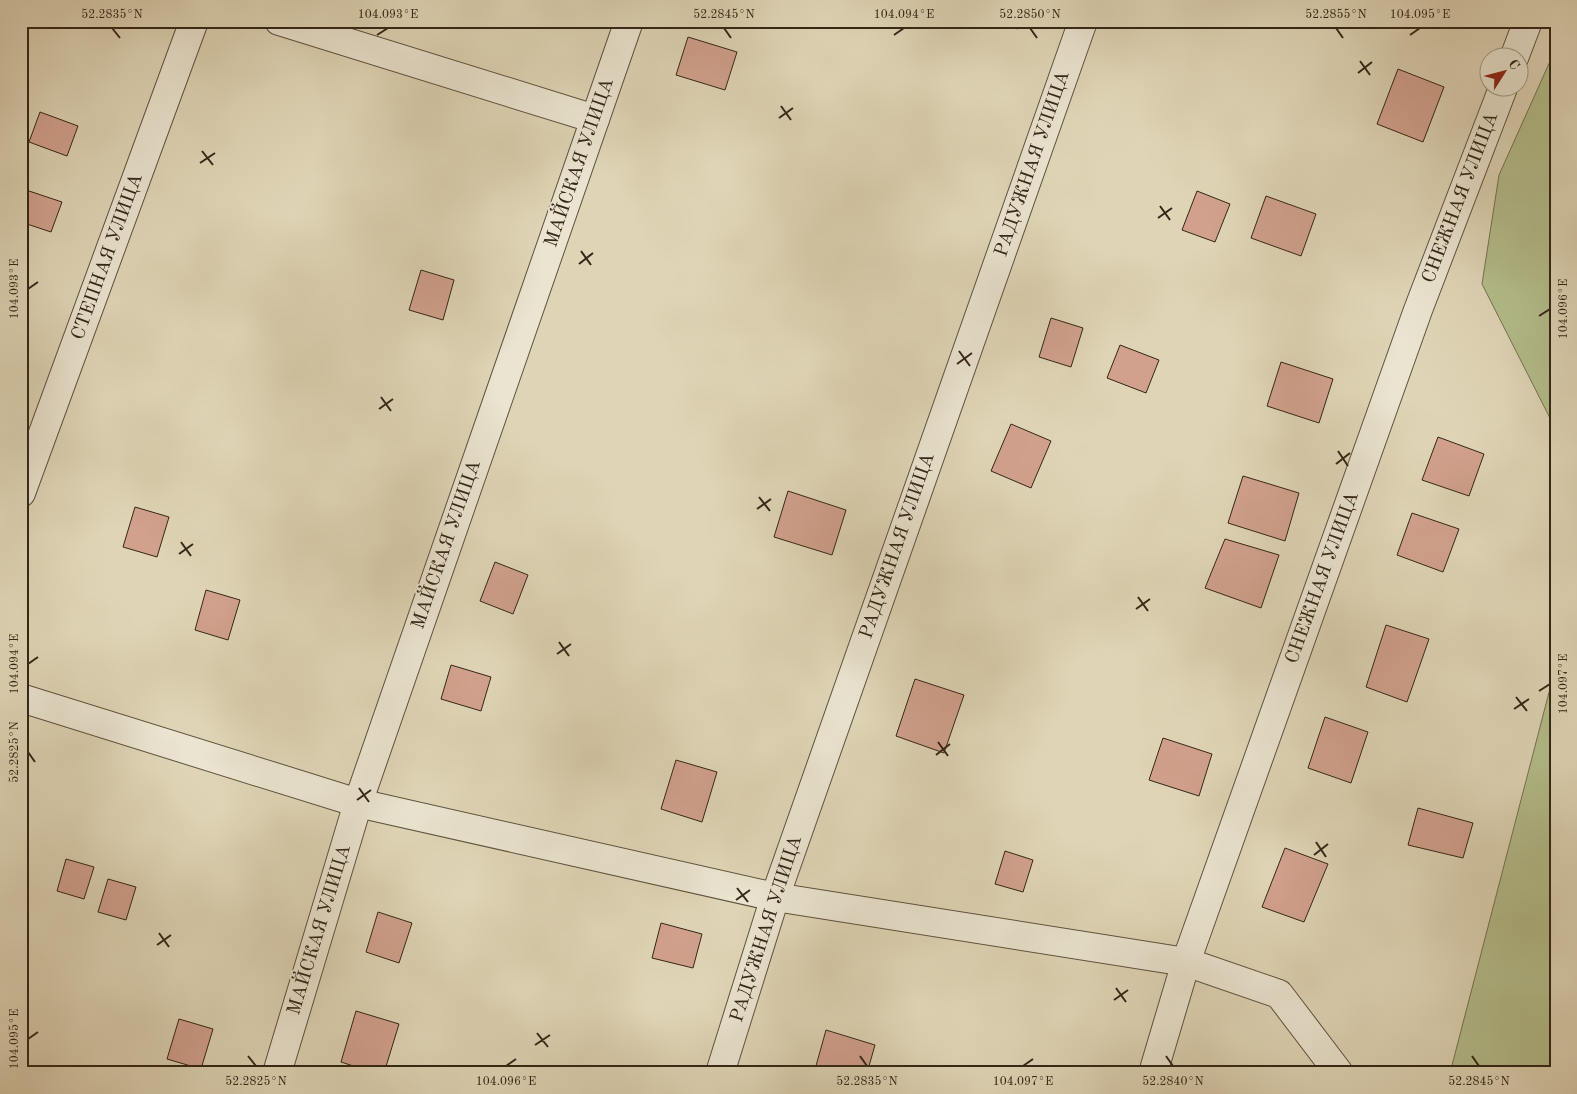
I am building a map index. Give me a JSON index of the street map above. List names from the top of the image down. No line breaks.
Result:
{"streets":{"street":["МАЙСКАЯ УЛИЦА","РАДУЖНАЯ УЛИЦА","СНЕЖНАЯ УЛИЦА","СТЕПНАЯ УЛИЦА"]},"north":"top right","coordinates":["52.2835°N","104.093°E","52.2845°N","104.094°E","52.2850°N","52.2855°N","104.095°E","104.096°E","104.097°E","52.2825°N","52.2840°N"]}
